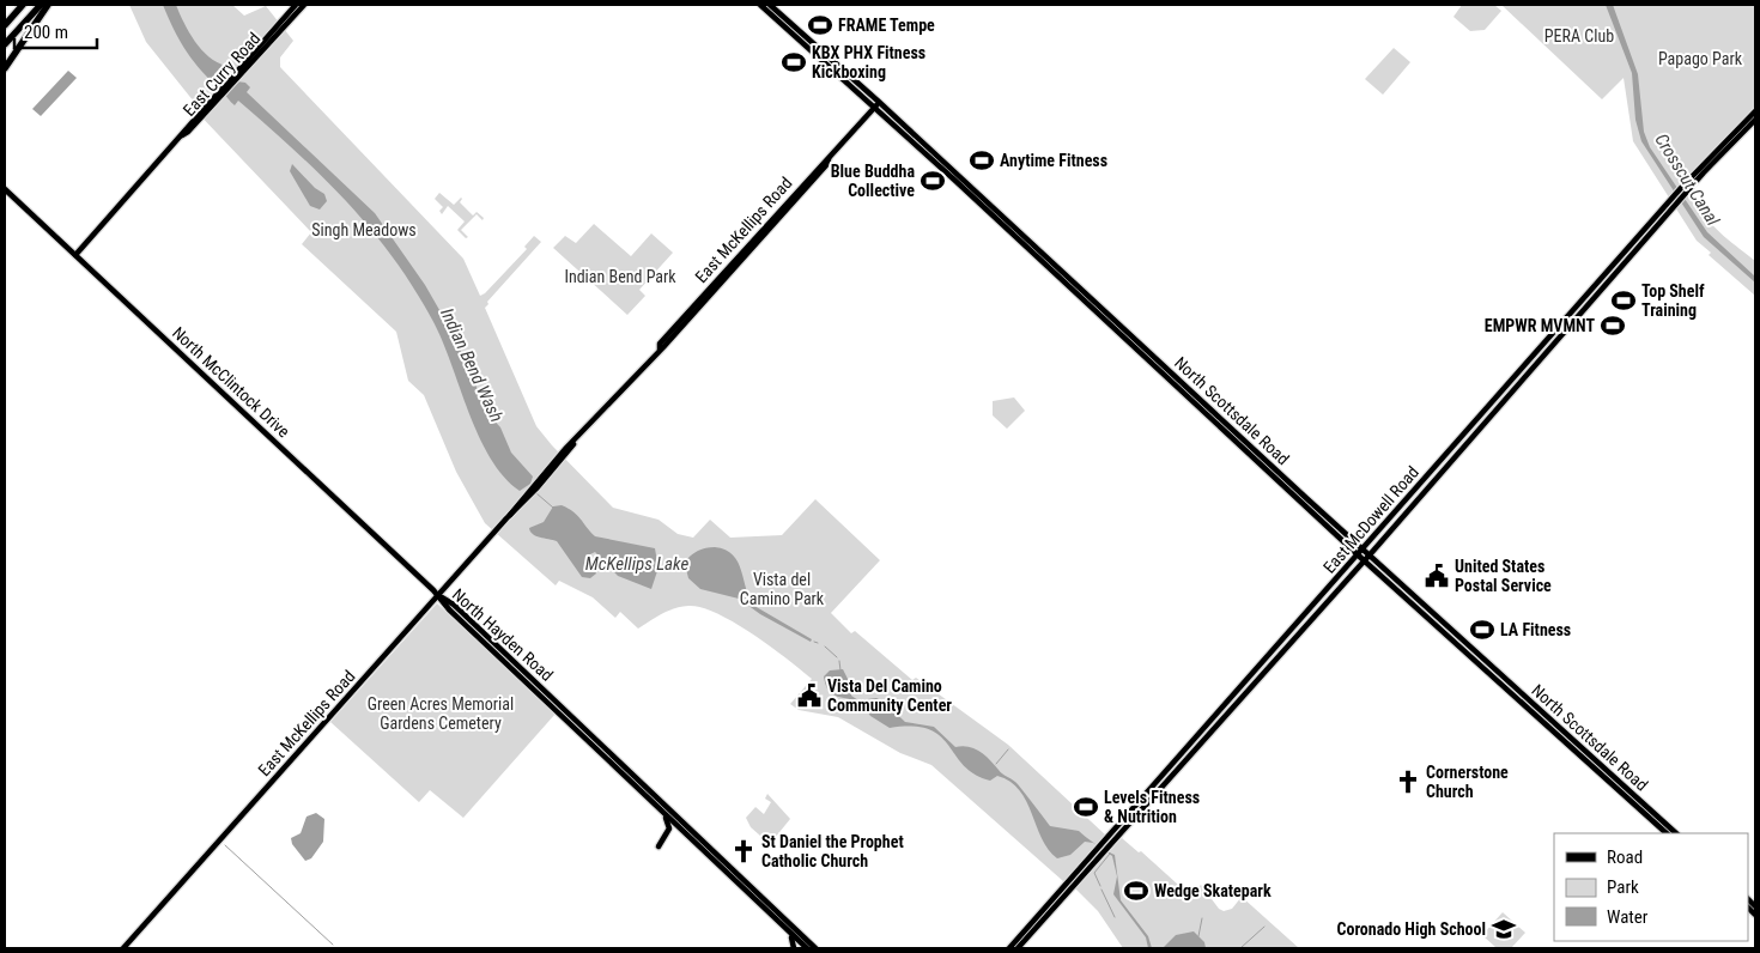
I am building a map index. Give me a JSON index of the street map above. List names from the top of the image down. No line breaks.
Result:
{"streets":{"main road":["East Curry Road","East McKellips Road","North McClintock Drive","North Scottsdale Road","East McDowell Road","North Hayden Road"]},"crossings":[["East Curry Road","North McClintock Drive"],["East McKellips Road","North McClintock Drive"],["East McKellips Road","North Scottsdale Road"],["East McKellips Road","North Hayden Road"],["North McClintock Drive","North Hayden Road"],["North Scottsdale Road","East McDowell Road"]],"water":["Crosscut Canal","Indian Bend Wash","McKellips Lake"],"parks":["PERA Club","Papago Park","Singh Meadows","Indian Bend Park","Vista del Camino Park","Green Acres Memorial Gardens Cemetery"],"places":{"sports":["FRAME Tempe","KBX PHX Fitness Kickboxing","Anytime Fitness","Blue Buddha Collective","Top Shelf Training","EMPWR MVMNT","LA Fitness","Levels Fitness & Nutrition","Wedge Skatepark"],"public building":["United States Postal Service","Vista Del Camino Community Center"],"church":["Cornerstone Church","St Daniel the Prophet Catholic Church"],"school or university":["Coronado High School"]},"legend":["Road","Park","Water"],"scale_bar":"200 m"}
